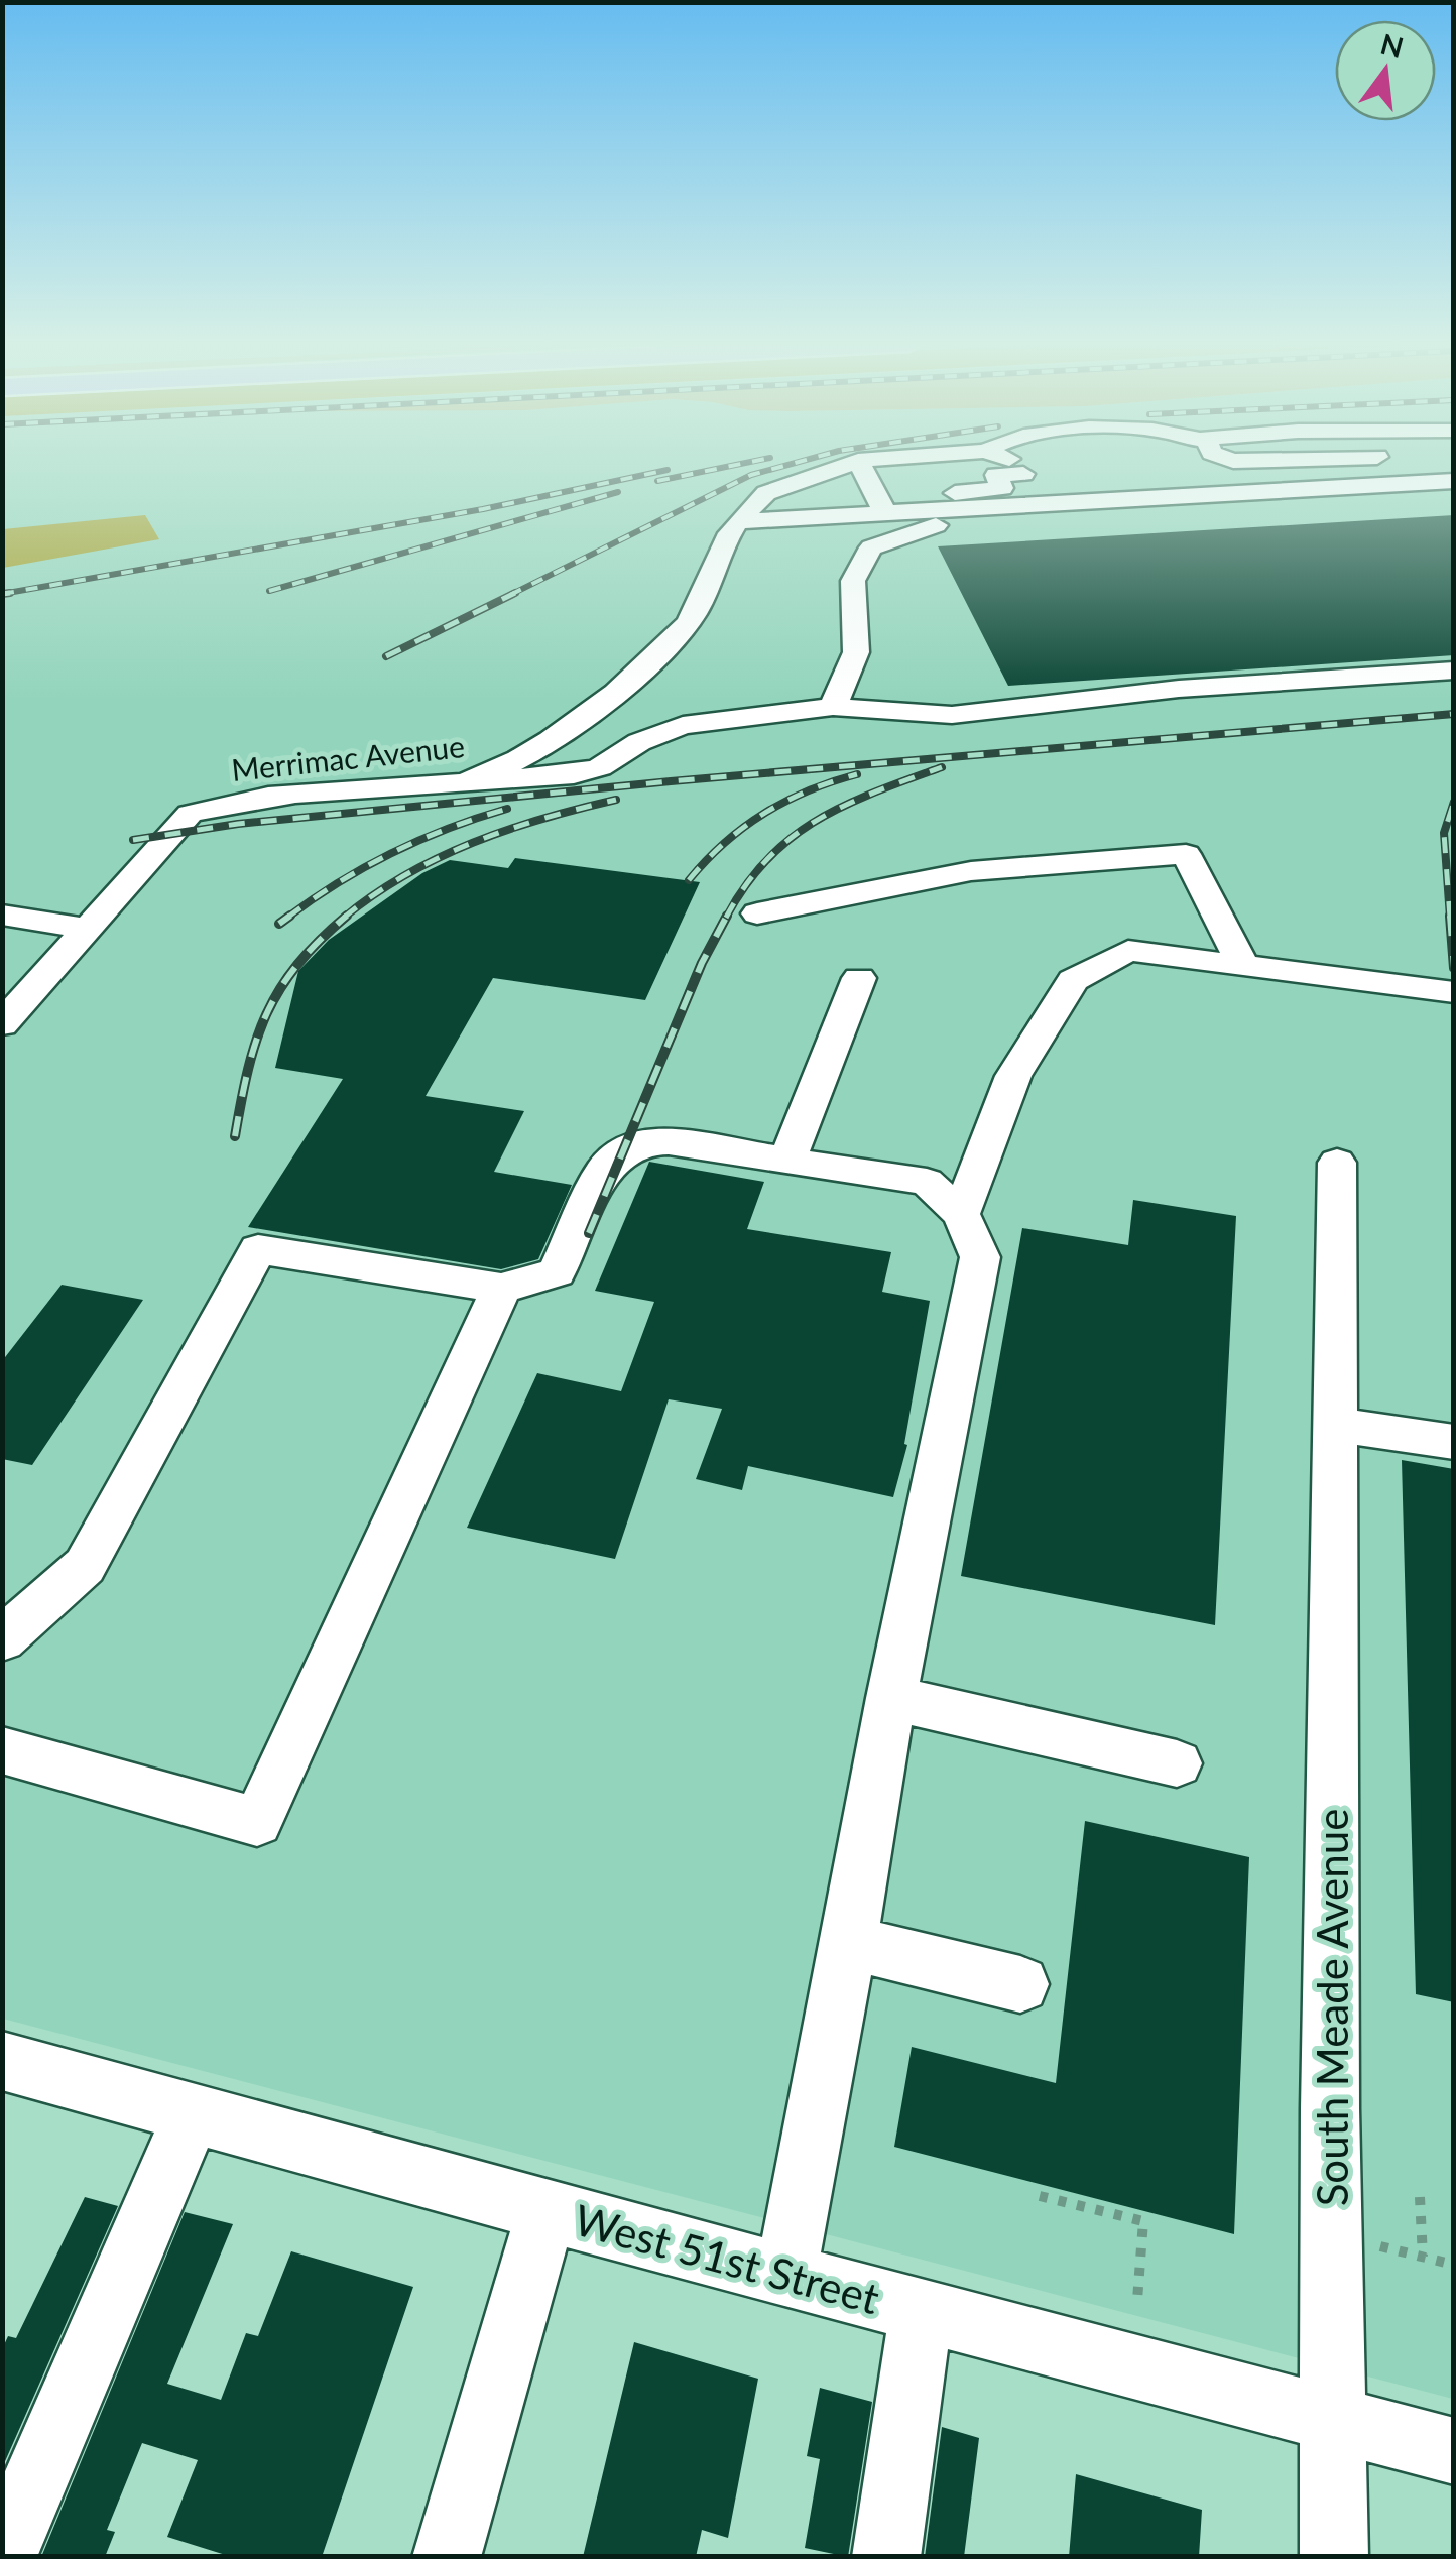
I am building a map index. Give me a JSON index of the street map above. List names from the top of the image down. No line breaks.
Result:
{"streets":{"street":["Merrimac Avenue","South Meade Avenue","West 51st Street"]},"crossings":[["South Meade Avenue","West 51st Street"]],"north":"top"}
